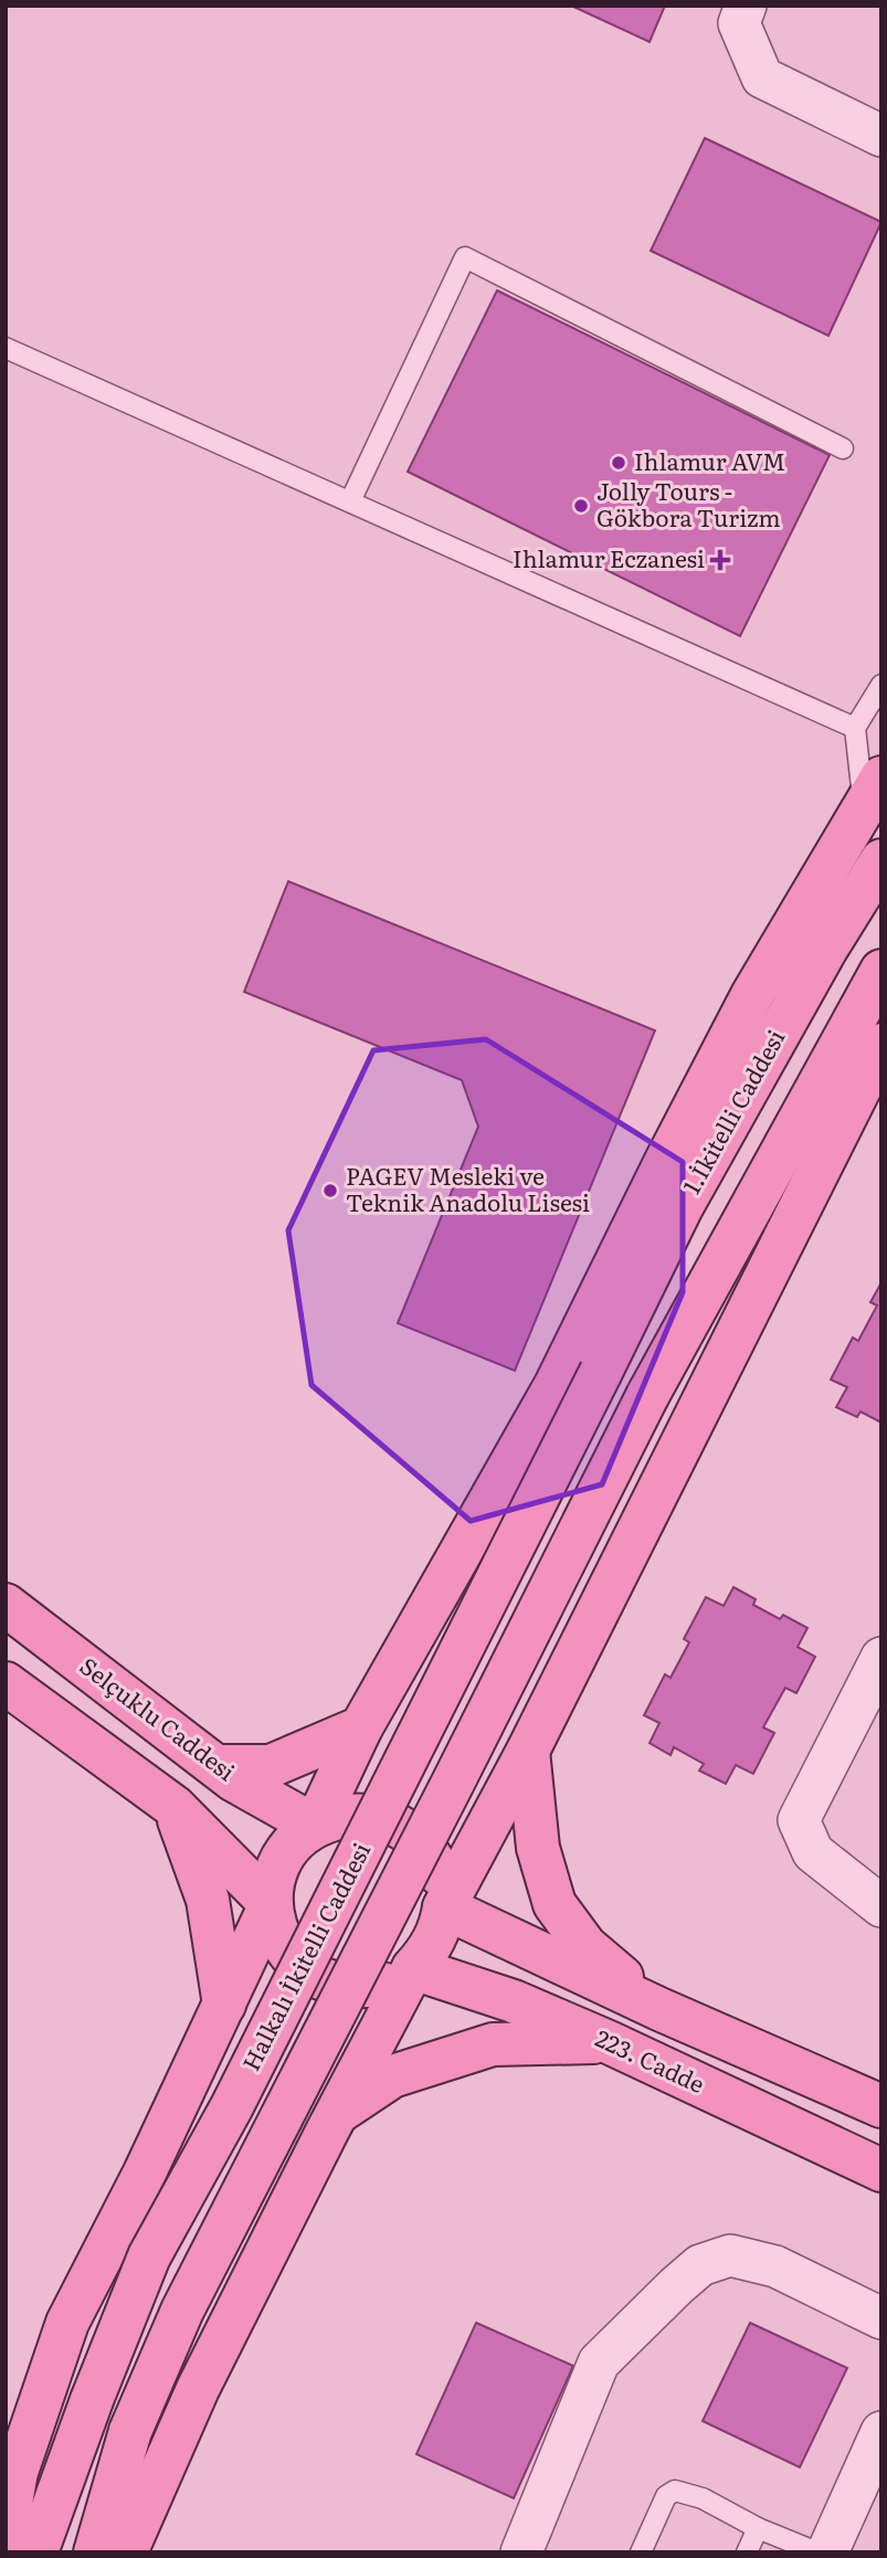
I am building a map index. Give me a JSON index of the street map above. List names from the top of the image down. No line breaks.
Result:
{"streets":{"main road":["1.İkitelli Caddesi","Selçuklu Caddesi","Halkalı İkitelli Caddesi","223. Cadde"]},"crossings":[["1.İkitelli Caddesi","Halkalı İkitelli Caddesi"],["Selçuklu Caddesi","223. Cadde"]],"places":{"other":["Ihlamur AVM","Jolly Tours - Gökbora Turizm","PAGEV Mesleki ve Teknik Anadolu Lisesi"],"health":["Ihlamur Eczanesi"]}}
